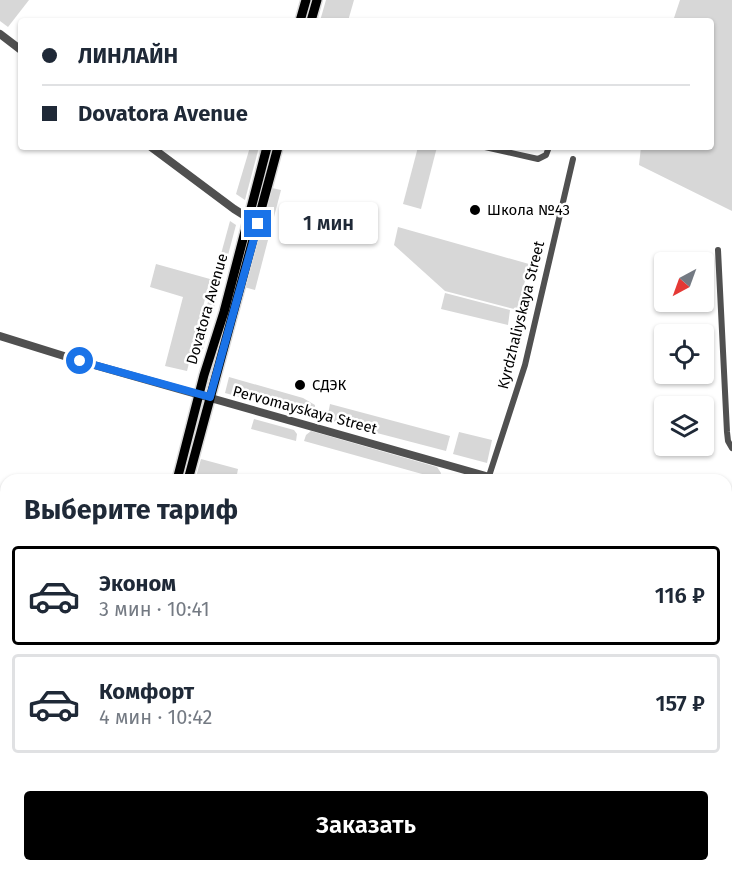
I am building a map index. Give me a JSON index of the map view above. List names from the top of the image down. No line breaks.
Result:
{"streets":{"main road":["Dovatora Avenue"],"street":["Kyrdzhaliyskaya Street","Pervomayskaya Street"]},"crossings":[["Dovatora Avenue","Pervomayskaya Street"]],"places":["Школа №43","СДЭК"],"north":"bottom left","page":{"banner":["ЛИНЛАЙН","Dovatora Avenue"],"bubble":"1 мин","heading":"Выберите тариф","list":[{"name":"Эконом","note":"3 мин · 10:41","value":"116 ₽"},{"name":"Комфорт","note":"4 мин · 10:42","value":"157 ₽"}],"buttons":"Заказать"}}
